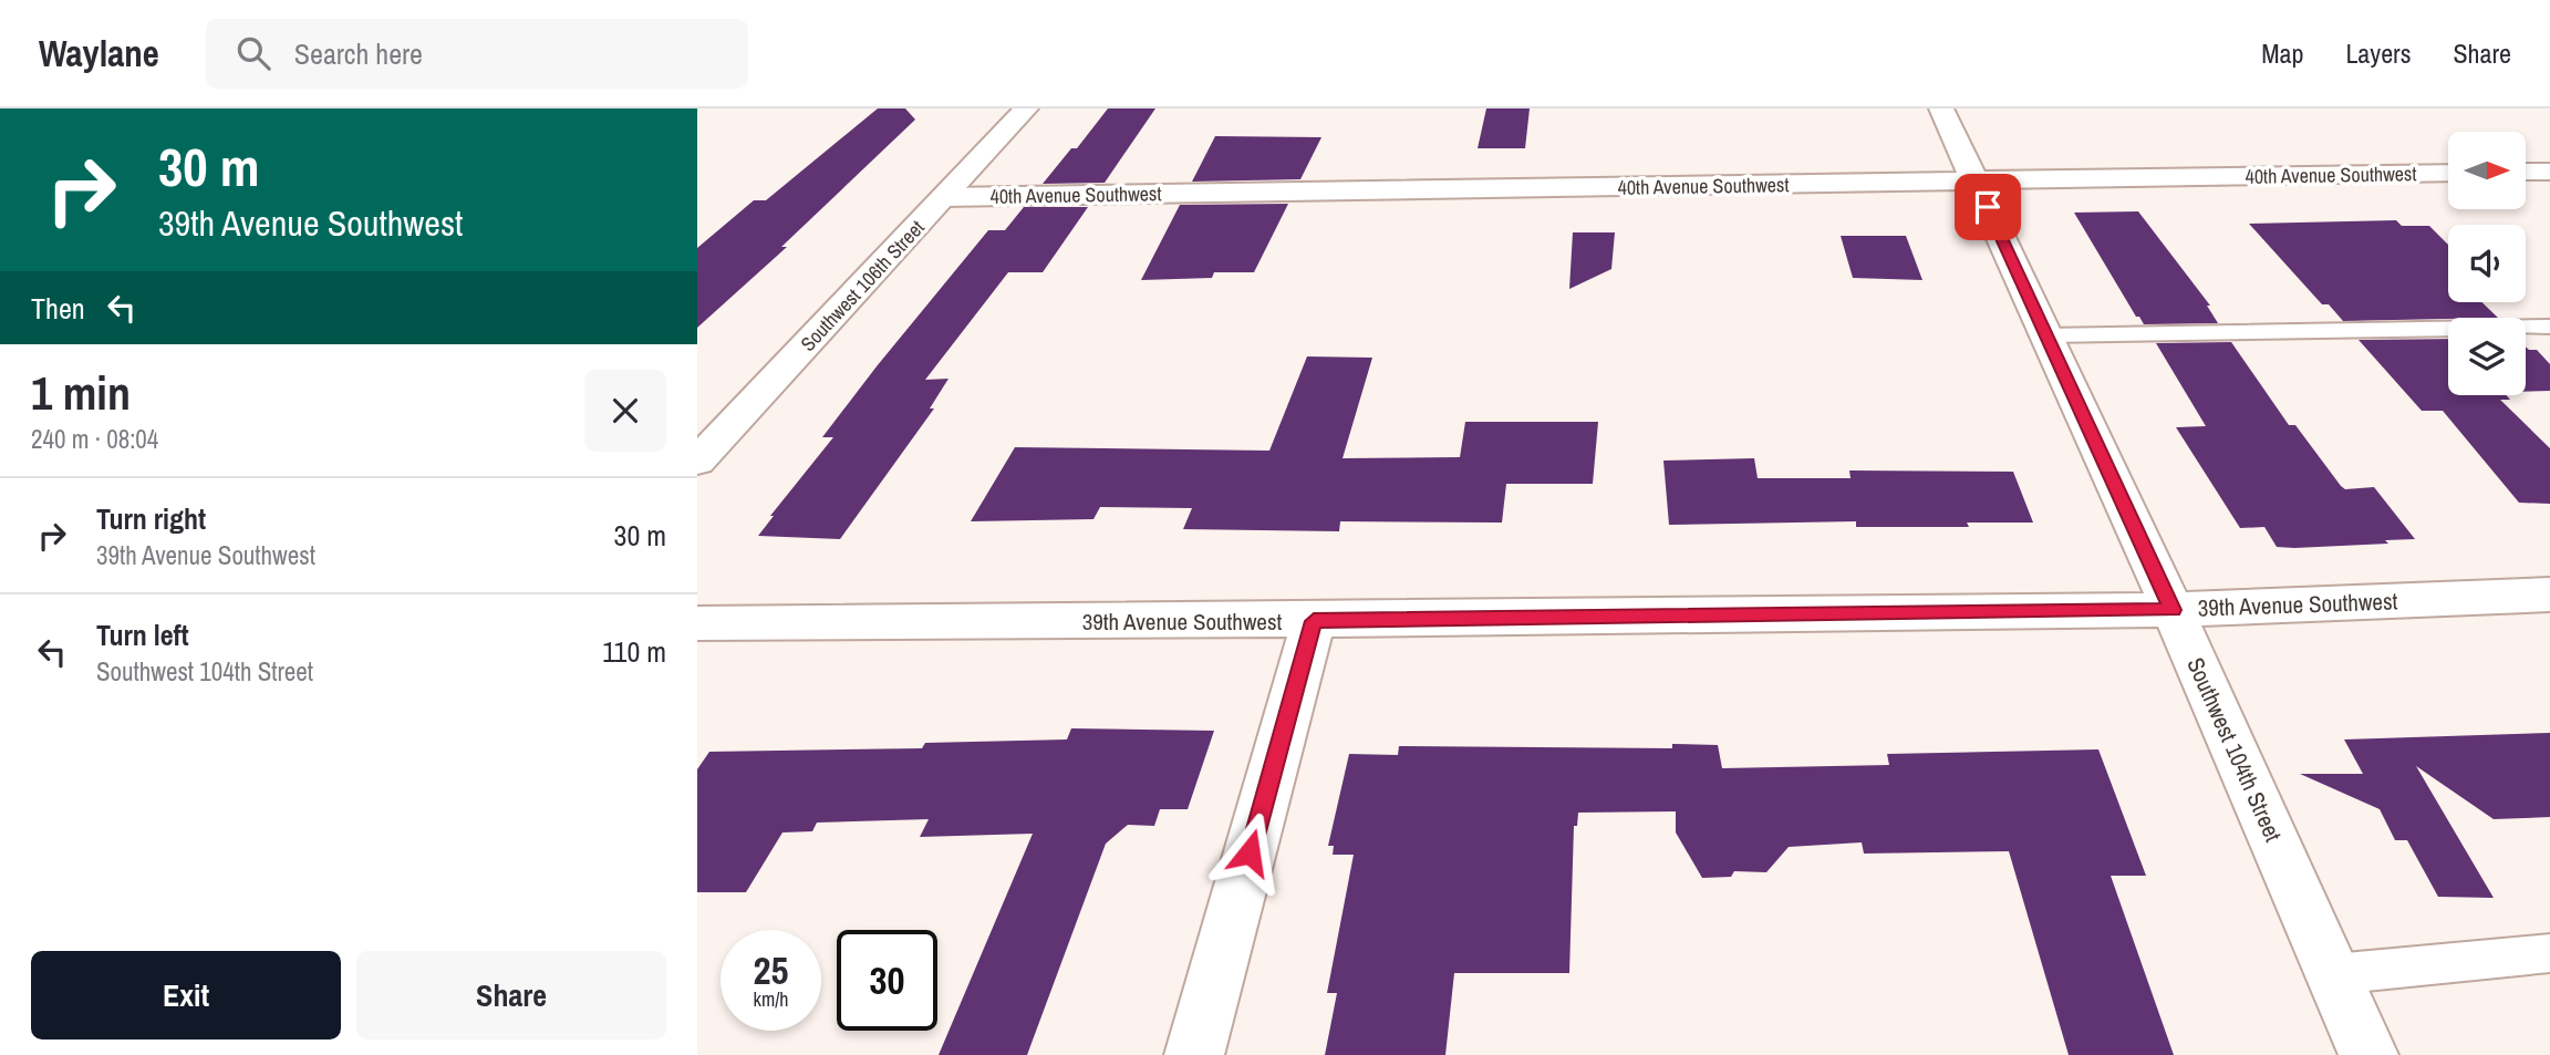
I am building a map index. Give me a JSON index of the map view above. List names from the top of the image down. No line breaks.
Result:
{"streets":{"street":["40th Avenue Southwest","Southwest 106th Street","39th Avenue Southwest","Southwest 104th Street"]},"crossings":[["40th Avenue Southwest","Southwest 106th Street"],["40th Avenue Southwest","Southwest 104th Street"],["39th Avenue Southwest","Southwest 104th Street"]],"north":"right","page":{"header":"Waylane","search":"Search here","nav":["Map","Layers","Share"],"turn":["30 m","39th Avenue Southwest"],"then":"Then","heading":["1 min","240 m · 08:04"],"list":[{"name":"Turn right","note":"39th Avenue Southwest","value":"30 m"},{"name":"Turn left","note":"Southwest 104th Street","value":"110 m"}],"speed":"25 km/h","limit":"30","buttons":["Exit","Share"]}}
